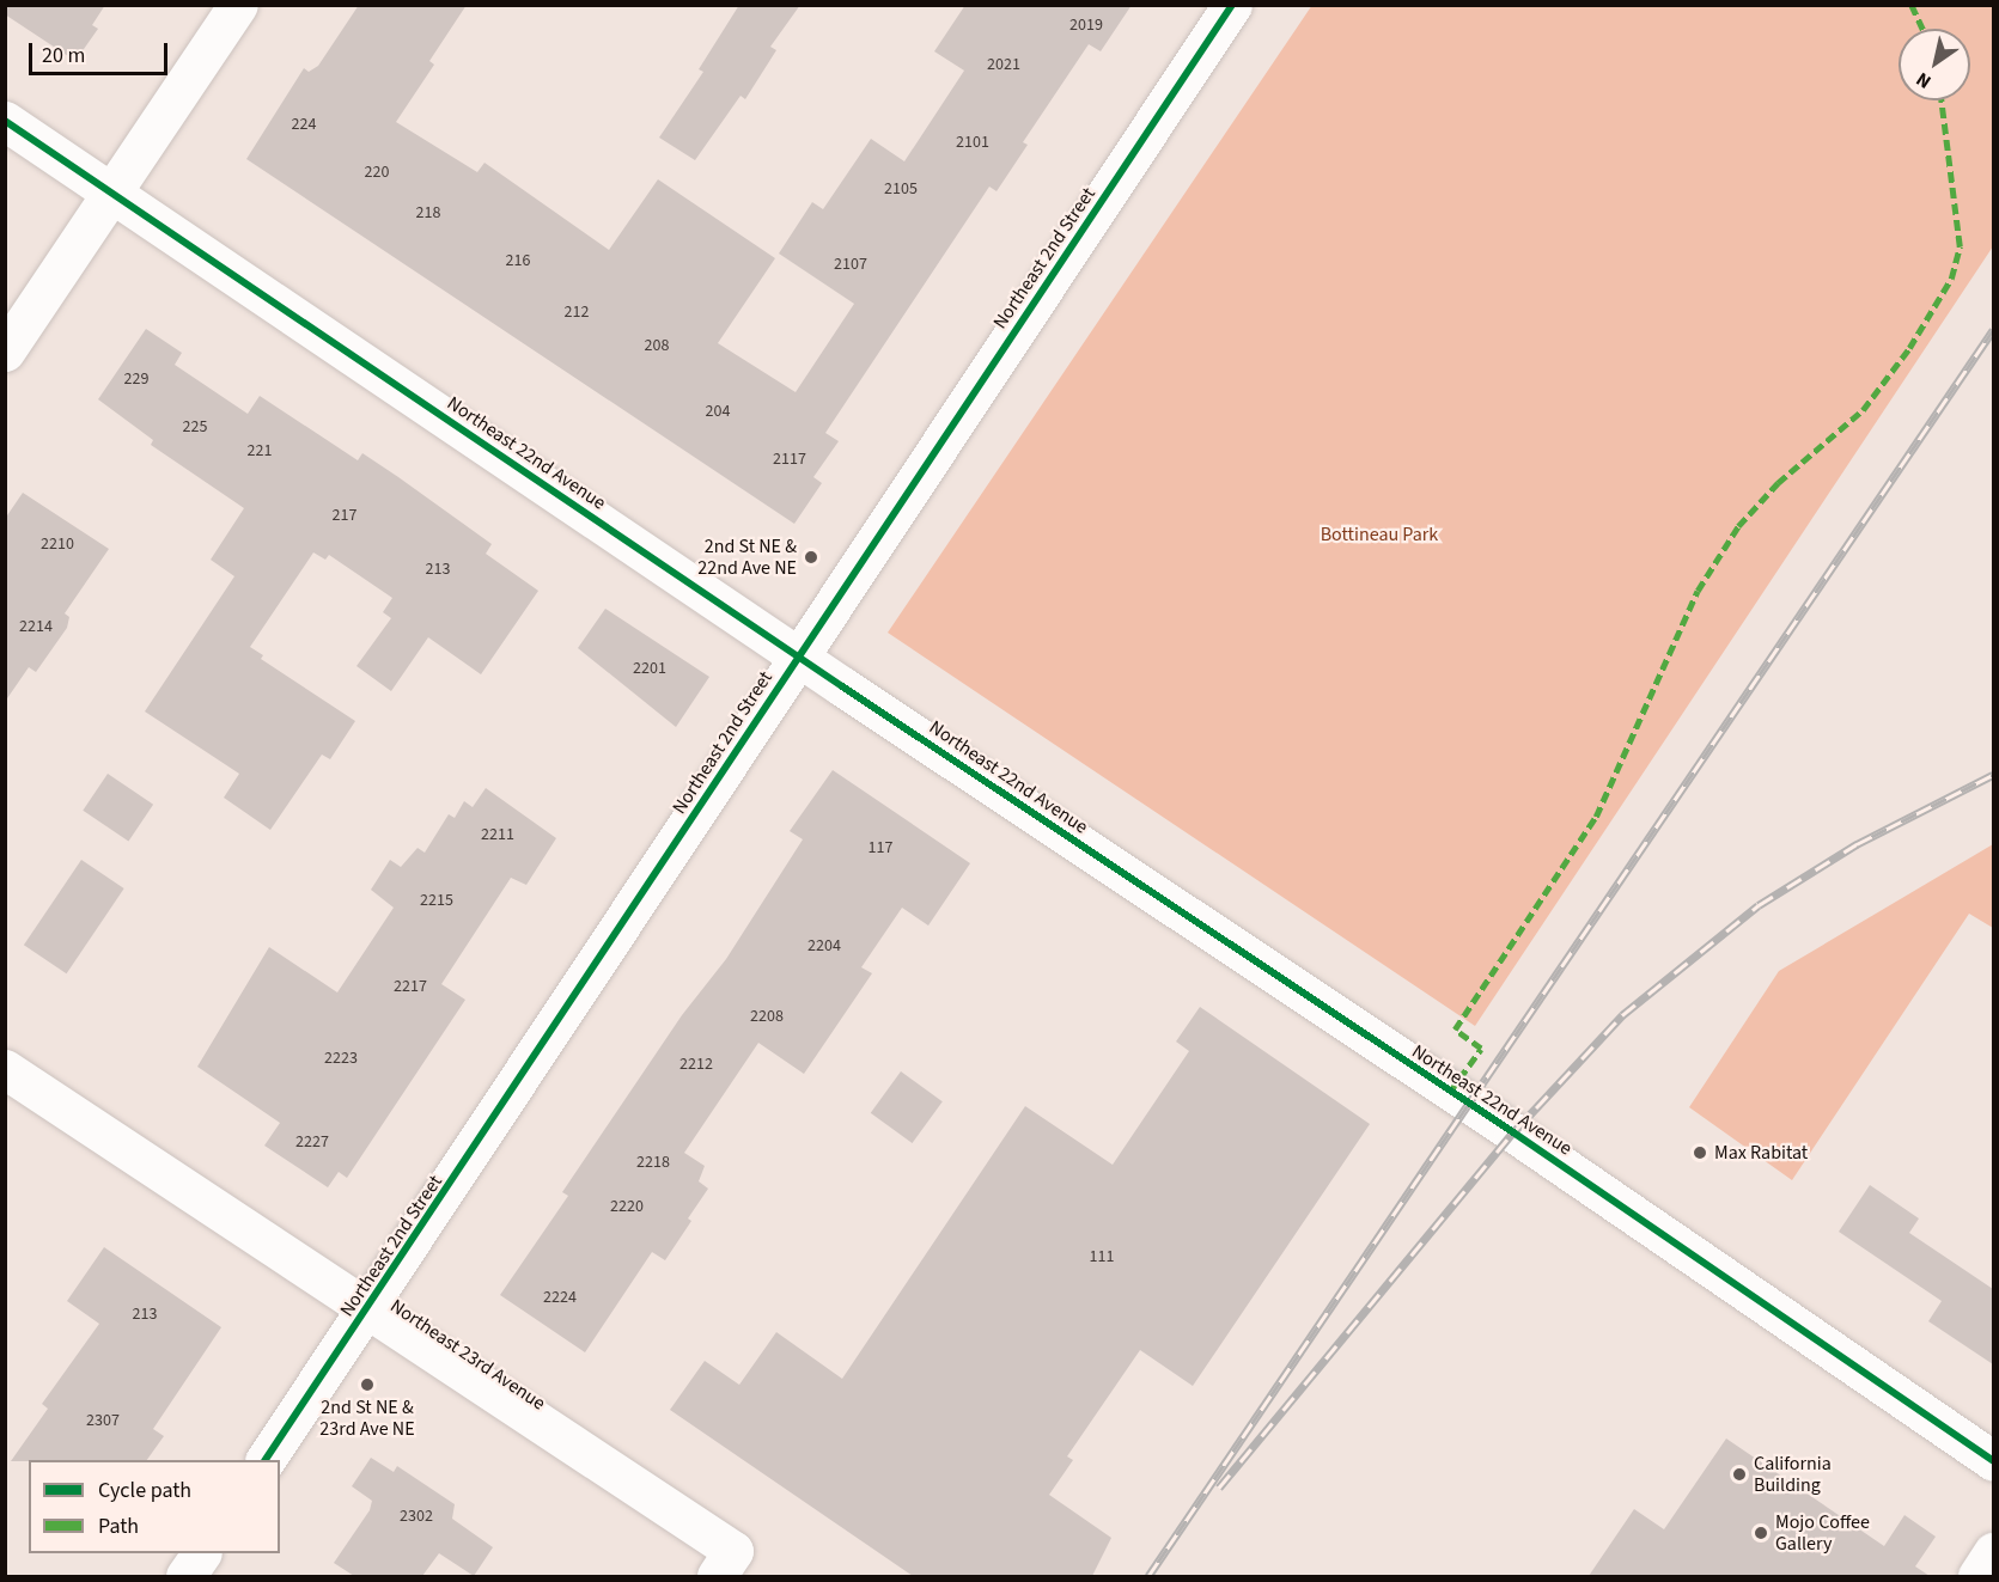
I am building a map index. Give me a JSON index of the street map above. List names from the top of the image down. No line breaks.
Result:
{"streets":{"street":["Northeast 2nd Street","Northeast 22nd Avenue","Northeast 23rd Avenue"]},"crossings":[["Northeast 2nd Street","Northeast 22nd Avenue"],["Northeast 2nd Street","Northeast 23rd Avenue"]],"parks":["Bottineau Park"],"places":["2nd St NE & 22nd Ave NE","Max Rabitat","2nd St NE & 23rd Ave NE","California Building","Mojo Coffee Gallery"],"house_numbers":["2019","2021","224","2101","220","2105","218","216","2107","212","208","229","204","225","221","2117","217","2210","213","2214","2201","2211","117","2215","2204","2217","2208","2223","2212","2227","2218","2220","111","2224","213","2307","2302"],"legend":["Cycle path","Path"],"scale_bar":"20 m","north":"bottom left"}
